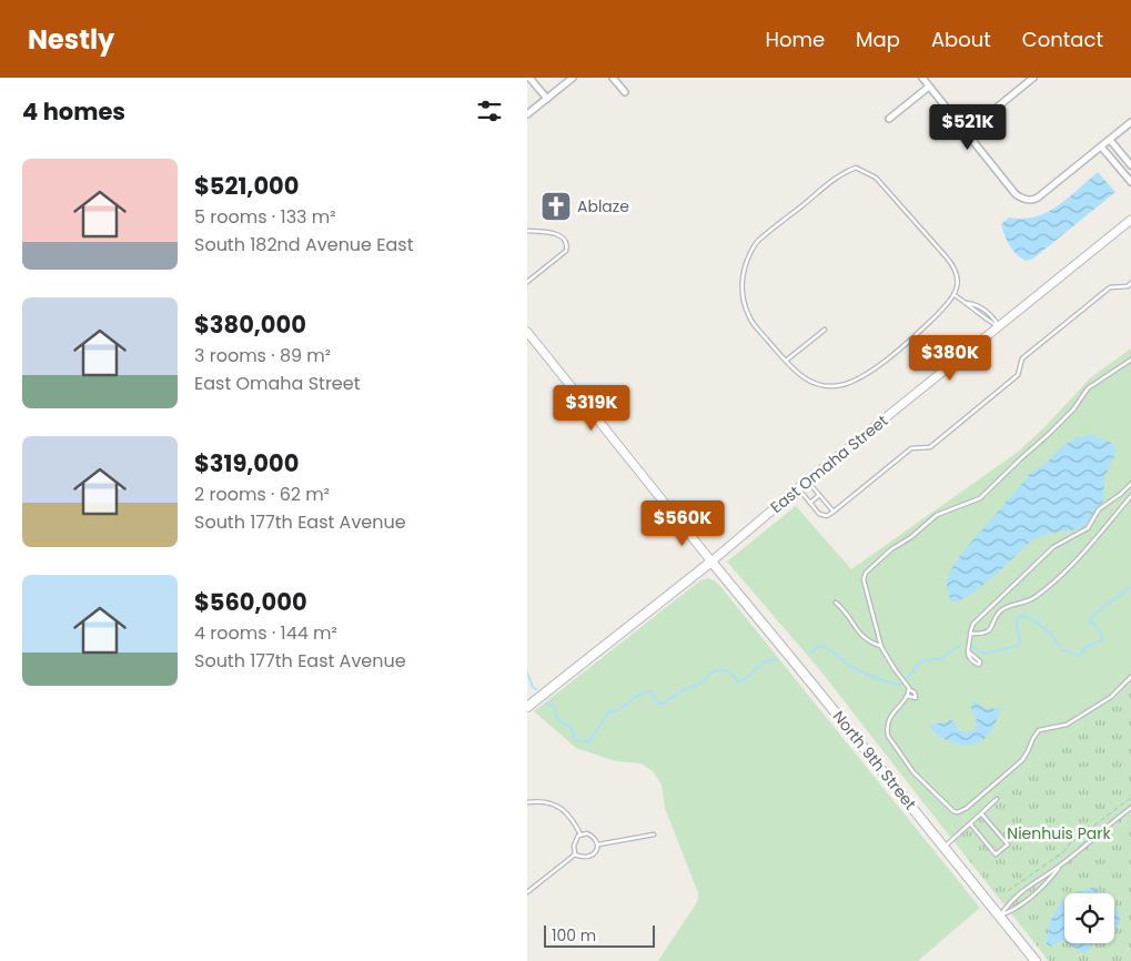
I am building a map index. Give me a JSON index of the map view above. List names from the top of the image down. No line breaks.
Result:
{"streets":{"main road":["East Omaha Street","North 9th Street"]},"crossings":[["East Omaha Street","North 9th Street"]],"parks":["Nienhuis Park"],"places":{"church":["Ablaze"]},"scale_bar":"100 m","page":{"header":"Nestly","nav":["Home","Map","About","Contact"],"heading":"4 homes","price":["$521K","$380K","$319K","$560K"],"list":[{"name":"$521,000","note":"5 rooms · 133 m² · South 182nd Avenue East"},{"name":"$380,000","note":"3 rooms · 89 m² · East Omaha Street"},{"name":"$319,000","note":"2 rooms · 62 m² · South 177th East Avenue"},{"name":"$560,000","note":"4 rooms · 144 m² · South 177th East Avenue"}],"scale":"100 m"}}
